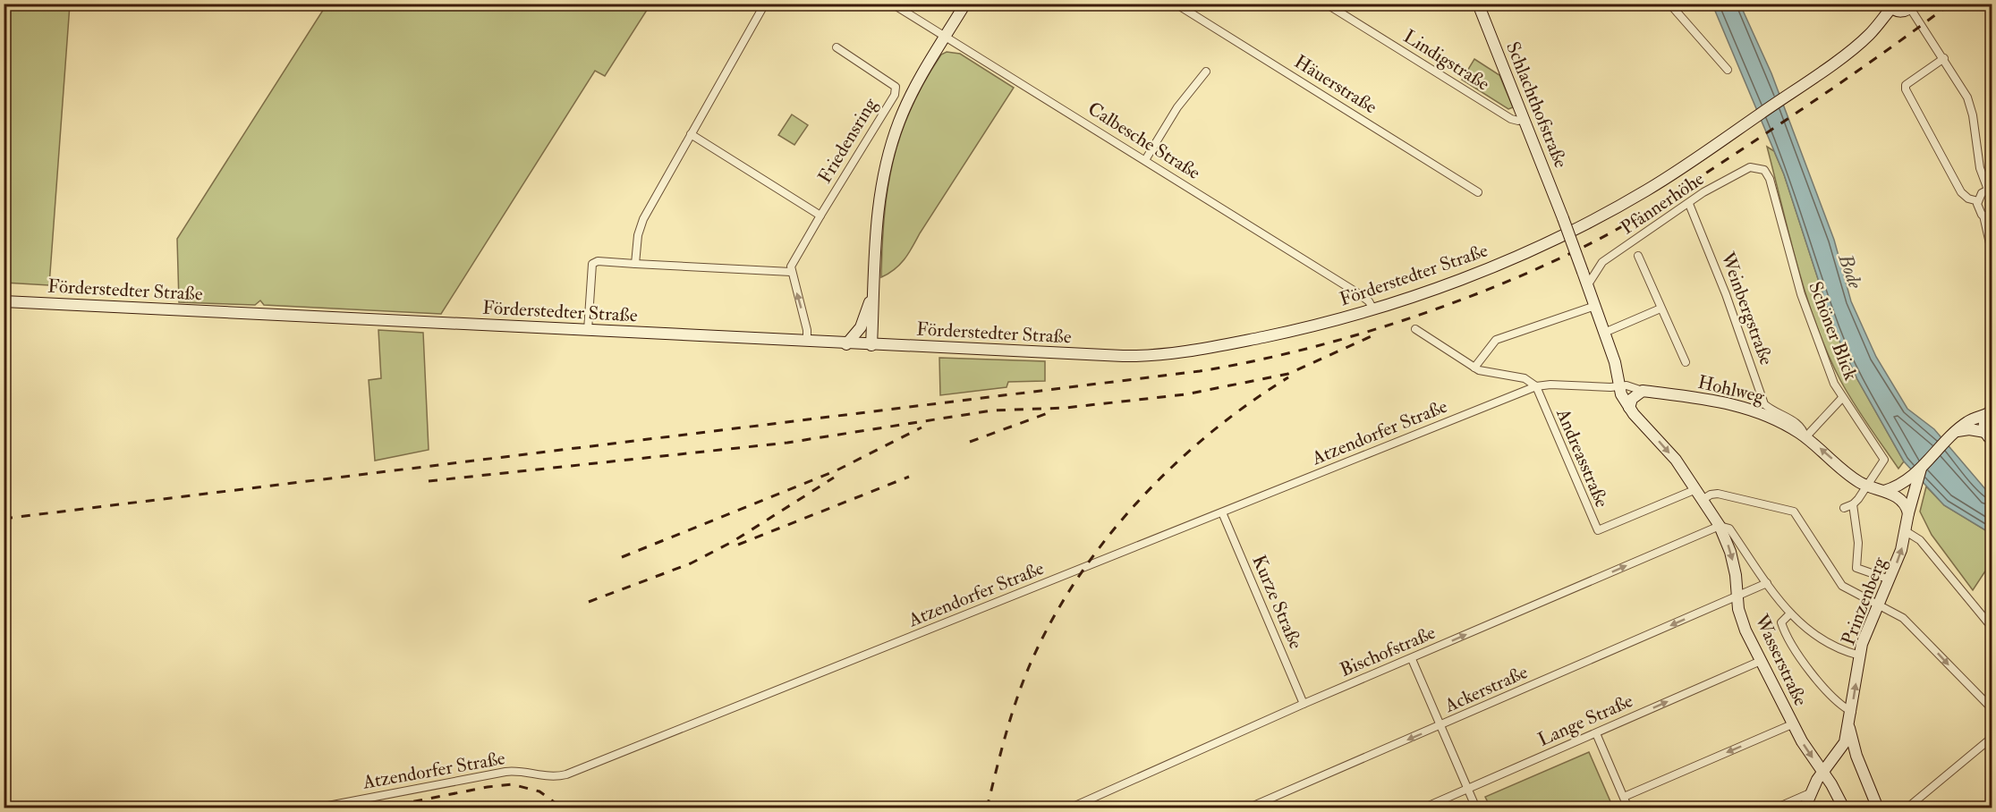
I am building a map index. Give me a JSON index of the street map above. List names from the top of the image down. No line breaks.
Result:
{"streets":{"main road":["Schlachthofstraße","Förderstedter Straße","Hohlweg","Prinzenberg","Wasserstraße"],"street":["Lindigstraße","Häuerstraße","Friedensring","Calbesche Straße","Pfännerhöhe","Weinbergstraße","Schöner Blick","Atzendorfer Straße","Andreasstraße","Kurze Straße","Bischofstraße","Ackerstraße","Lange Straße"]},"crossings":[["Lindigstraße","Schlachthofstraße"],["Schlachthofstraße","Pfännerhöhe"],["Calbesche Straße","Förderstedter Straße"],["Pfännerhöhe","Weinbergstraße"],["Pfännerhöhe","Schöner Blick"],["Weinbergstraße","Hohlweg"],["Schöner Blick","Hohlweg"],["Hohlweg","Atzendorfer Straße"],["Hohlweg","Prinzenberg"],["Atzendorfer Straße","Andreasstraße"],["Atzendorfer Straße","Kurze Straße"],["Atzendorfer Straße","Wasserstraße"],["Andreasstraße","Wasserstraße"],["Prinzenberg","Wasserstraße"],["Kurze Straße","Bischofstraße"],["Bischofstraße","Wasserstraße"],["Wasserstraße","Ackerstraße"],["Wasserstraße","Lange Straße"]],"one_way":["Bischofstraße","Wasserstraße","Ackerstraße","Lange Straße"],"water":["Bode"]}
